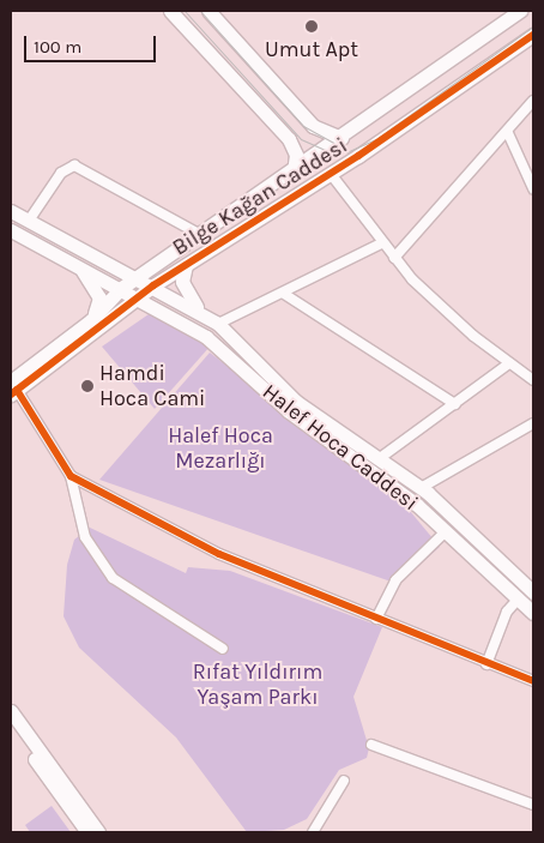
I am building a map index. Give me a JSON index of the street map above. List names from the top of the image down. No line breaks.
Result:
{"streets":{"street":["Bilge Kağan Caddesi","Halef Hoca Caddesi"]},"crossings":[["Bilge Kağan Caddesi","Halef Hoca Caddesi"]],"parks":["Halef Hoca Mezarlığı","Rıfat Yıldırım Yaşam Parkı"],"places":["Umut Apt","Hamdi Hoca Cami"],"scale_bar":"100 m"}
